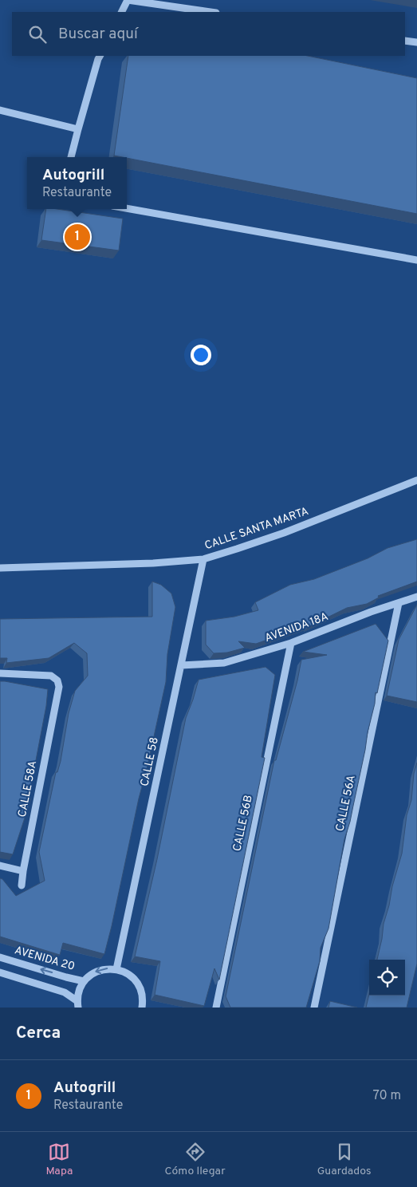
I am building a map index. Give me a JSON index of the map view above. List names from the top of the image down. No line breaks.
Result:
{"streets":{"street":["CALLE SANTA MARTA","AVENIDA 18A","CALLE 58","CALLE 58A","CALLE 56A","CALLE 56B","AVENIDA 20"]},"crossings":[["CALLE SANTA MARTA","CALLE 58"],["AVENIDA 18A","CALLE 58"],["AVENIDA 18A","CALLE 56A"],["AVENIDA 18A","CALLE 56B"]],"page":{"search":"Buscar aquí","popup":["Autogrill","Restaurante"],"pins":"1","heading":"Cerca","list":[{"mark":"1","name":"Autogrill","note":"Restaurante","value":"70 m"}],"nav":["Mapa","Cómo llegar","Guardados"]}}
